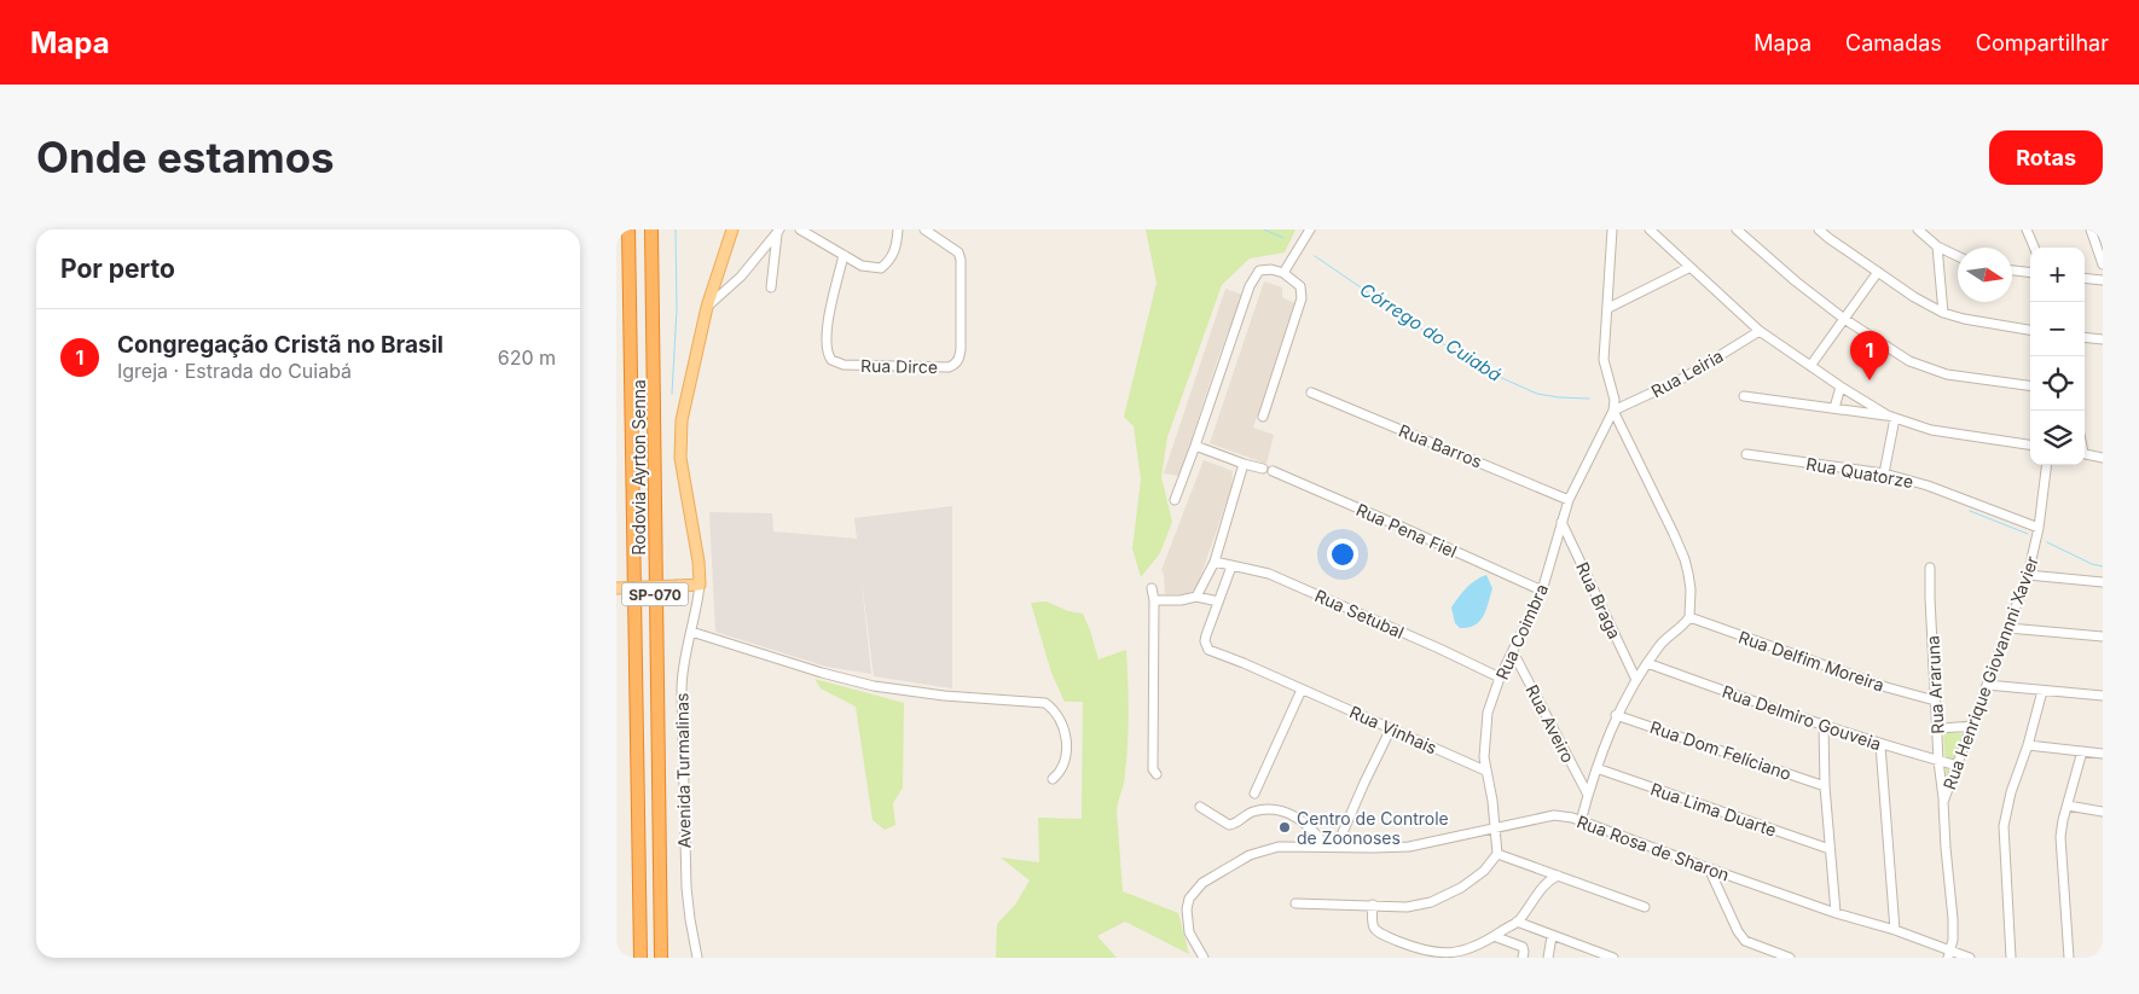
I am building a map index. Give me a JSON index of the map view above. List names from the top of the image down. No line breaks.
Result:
{"streets":{"highway":["Rodovia Ayrton Senna","SP-070"],"street":["Rua Dirce","Rua Leiria","Rua Barros","Rua Quatorze","Rua Pena Fiel","Rua Braga","Rua Setubal","Rua Coimbra","Rua Delfim Moreira","Rua Henrique Giovannni Xavier","Rua Araruna","Rua Delmiro Gouveia","Rua Aveiro","Rua Vinhais","Rua Dom Felíciano","Avenida Turmalinas","Rua Lima Duarte","Rua Rosa de Sharon"]},"crossings":[["Rua Leiria","Rua Coimbra"],["Rua Barros","Rua Coimbra"],["Rua Quatorze","Rua Henrique Giovannni Xavier"],["Rua Pena Fiel","Rua Coimbra"],["Rua Braga","Rua Coimbra"],["Rua Setubal","Rua Coimbra"],["Rua Coimbra","Rua Aveiro"],["Rua Coimbra","Rua Vinhais"],["Rua Coimbra","Rua Rosa de Sharon"],["Rua Delfim Moreira","Rua Araruna"],["Rua Henrique Giovannni Xavier","Rua Araruna"],["Rua Henrique Giovannni Xavier","Rua Delmiro Gouveia"],["Rua Henrique Giovannni Xavier","Rua Rosa de Sharon"],["Rua Araruna","Rua Delmiro Gouveia"]],"water":["Córrego do Cuiabá"],"places":["Centro de Controle de Zoonoses"],"north":"right","page":{"header":"Mapa","nav":["Mapa","Camadas","Compartilhar"],"buttons":"Rotas","title":"Onde estamos","heading":"Por perto","map_buttons":["+","−"],"list":[{"mark":"1","name":"Congregação Cristã no Brasil","note":"Igreja · Estrada do Cuiabá","value":"620 m"}],"pins":"1"}}
